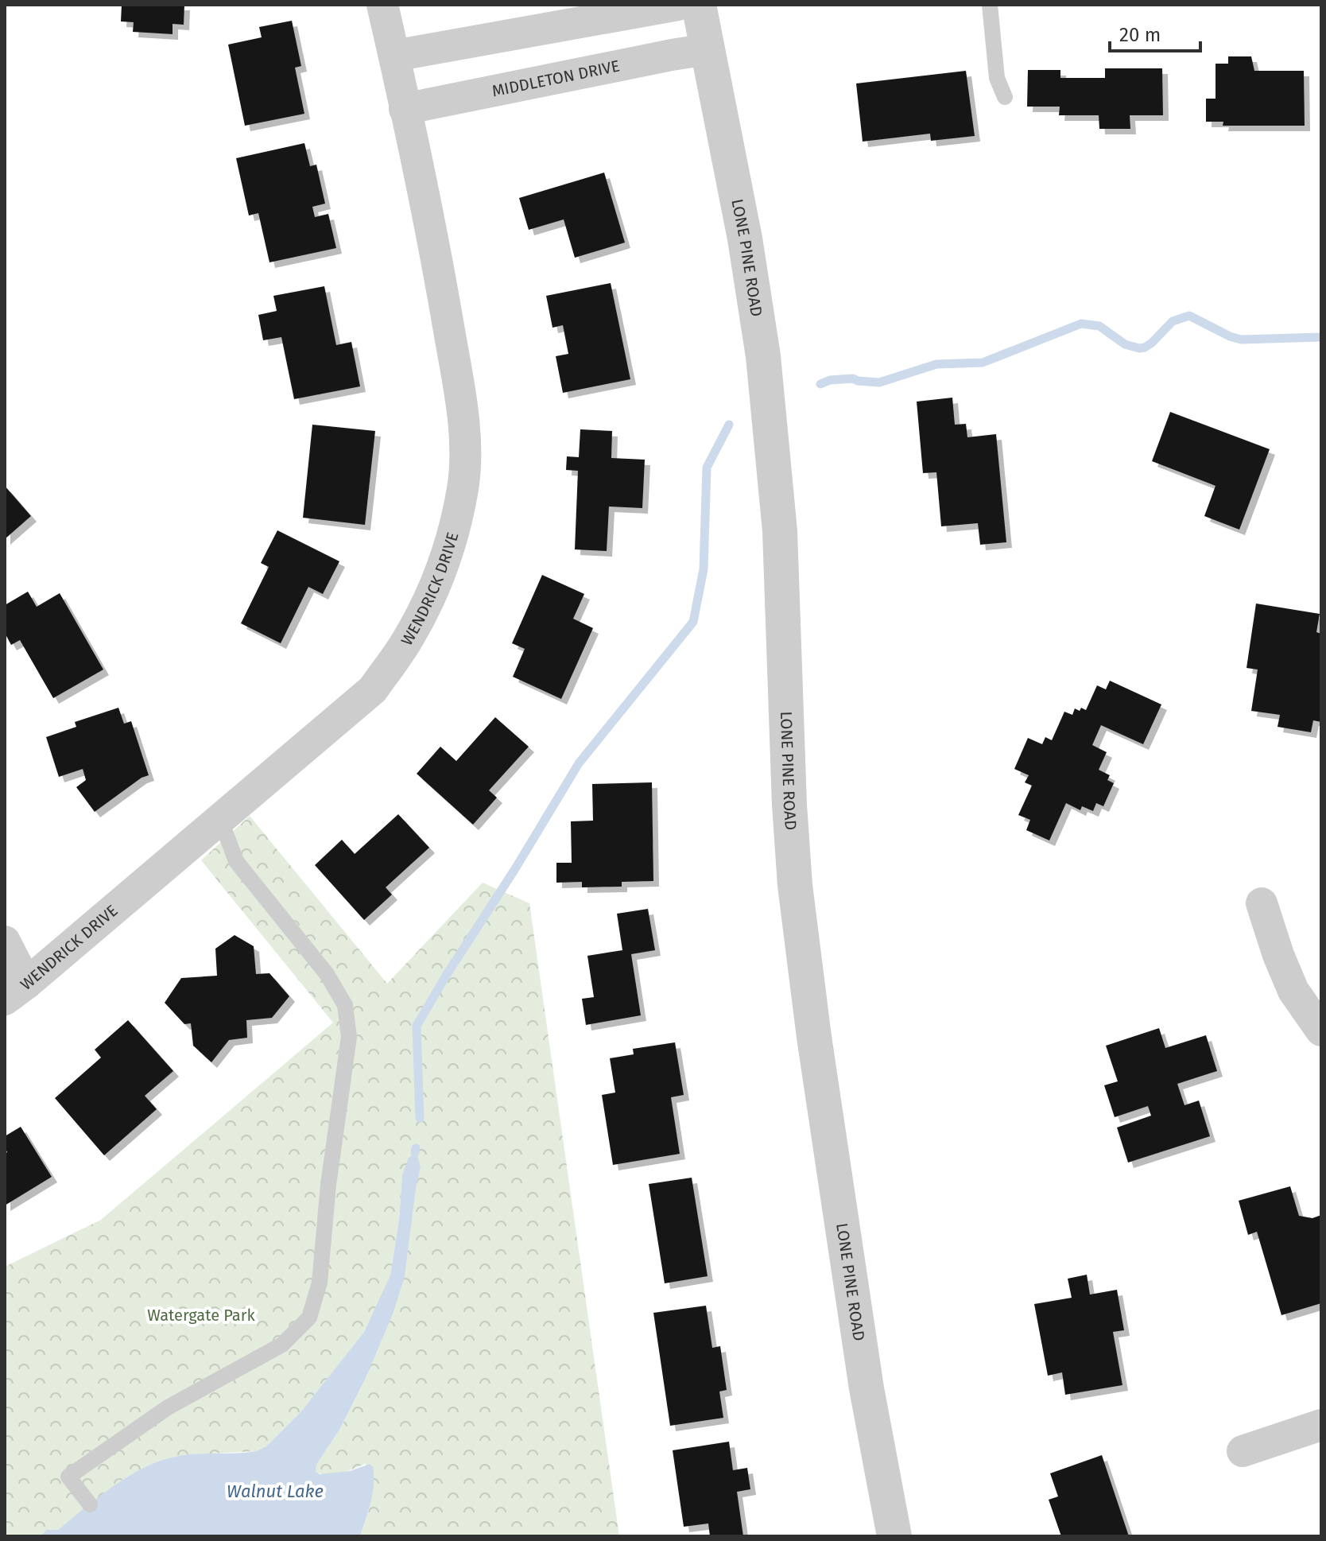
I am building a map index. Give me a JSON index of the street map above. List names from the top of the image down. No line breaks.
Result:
{"streets":{"street":["MIDDLETON DRIVE","LONE PINE ROAD","WENDRICK DRIVE"]},"crossings":[["MIDDLETON DRIVE","LONE PINE ROAD"],["MIDDLETON DRIVE","WENDRICK DRIVE"]],"water":["Walnut Lake"],"parks":["Watergate Park"],"scale_bar":"20 m"}
